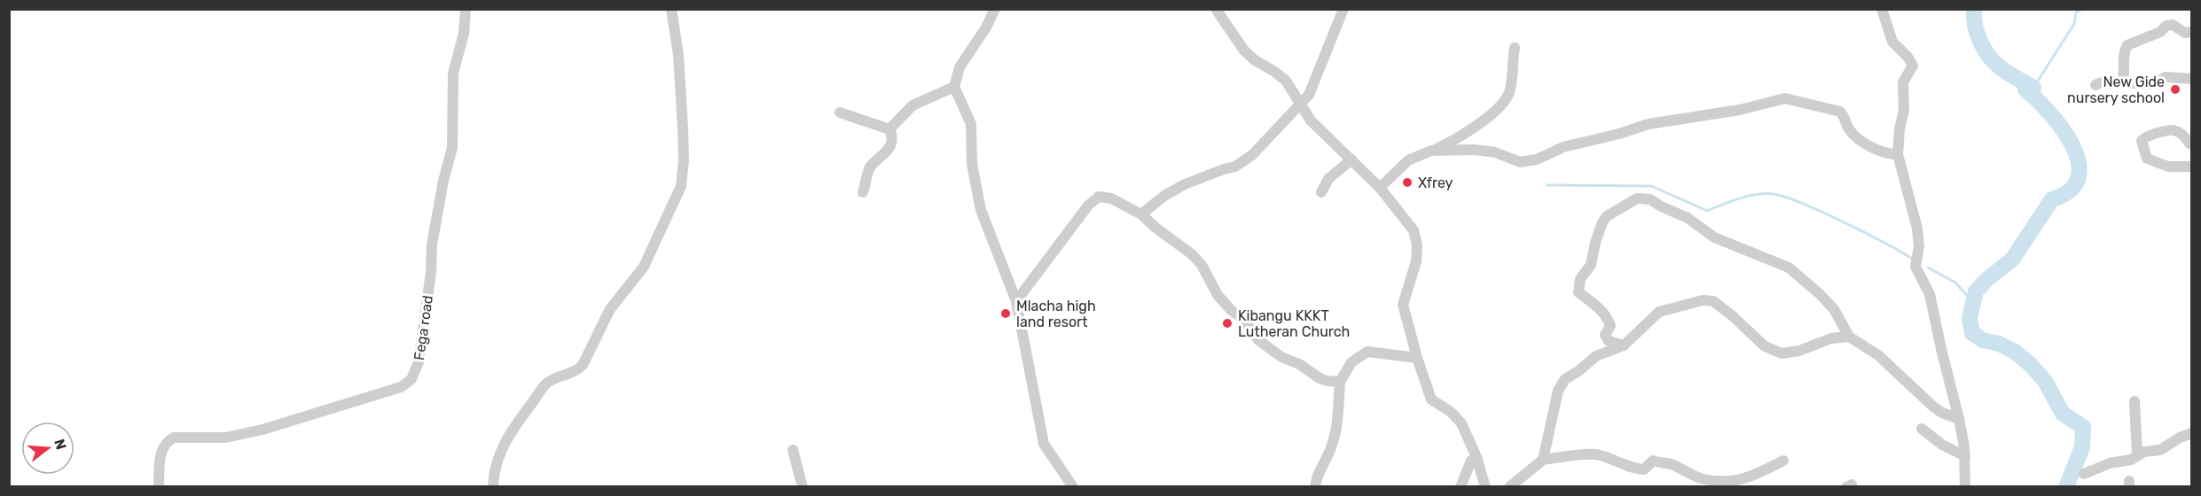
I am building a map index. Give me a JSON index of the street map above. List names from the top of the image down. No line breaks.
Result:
{"streets":{"street":["Fega road"]},"places":["New Gide nursery school","Xfrey","Mlacha high land resort","Kibangu KKKT Lutheran Church"],"north":"right"}
